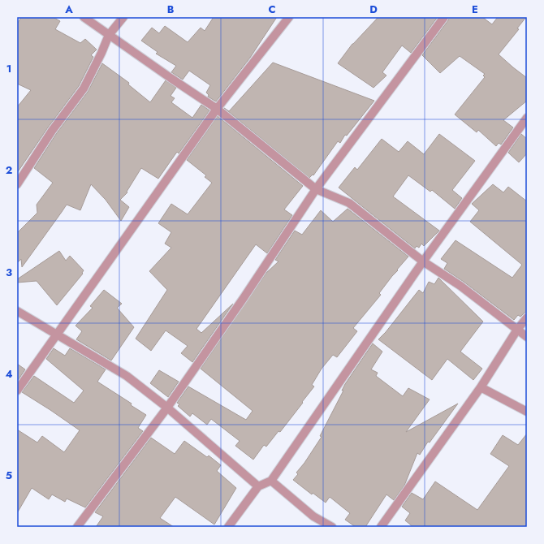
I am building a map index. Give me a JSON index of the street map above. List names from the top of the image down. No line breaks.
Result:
{"grid":{"columns":["A","B","C","D","E"],"rows":["1","2","3","4","5"]}}
